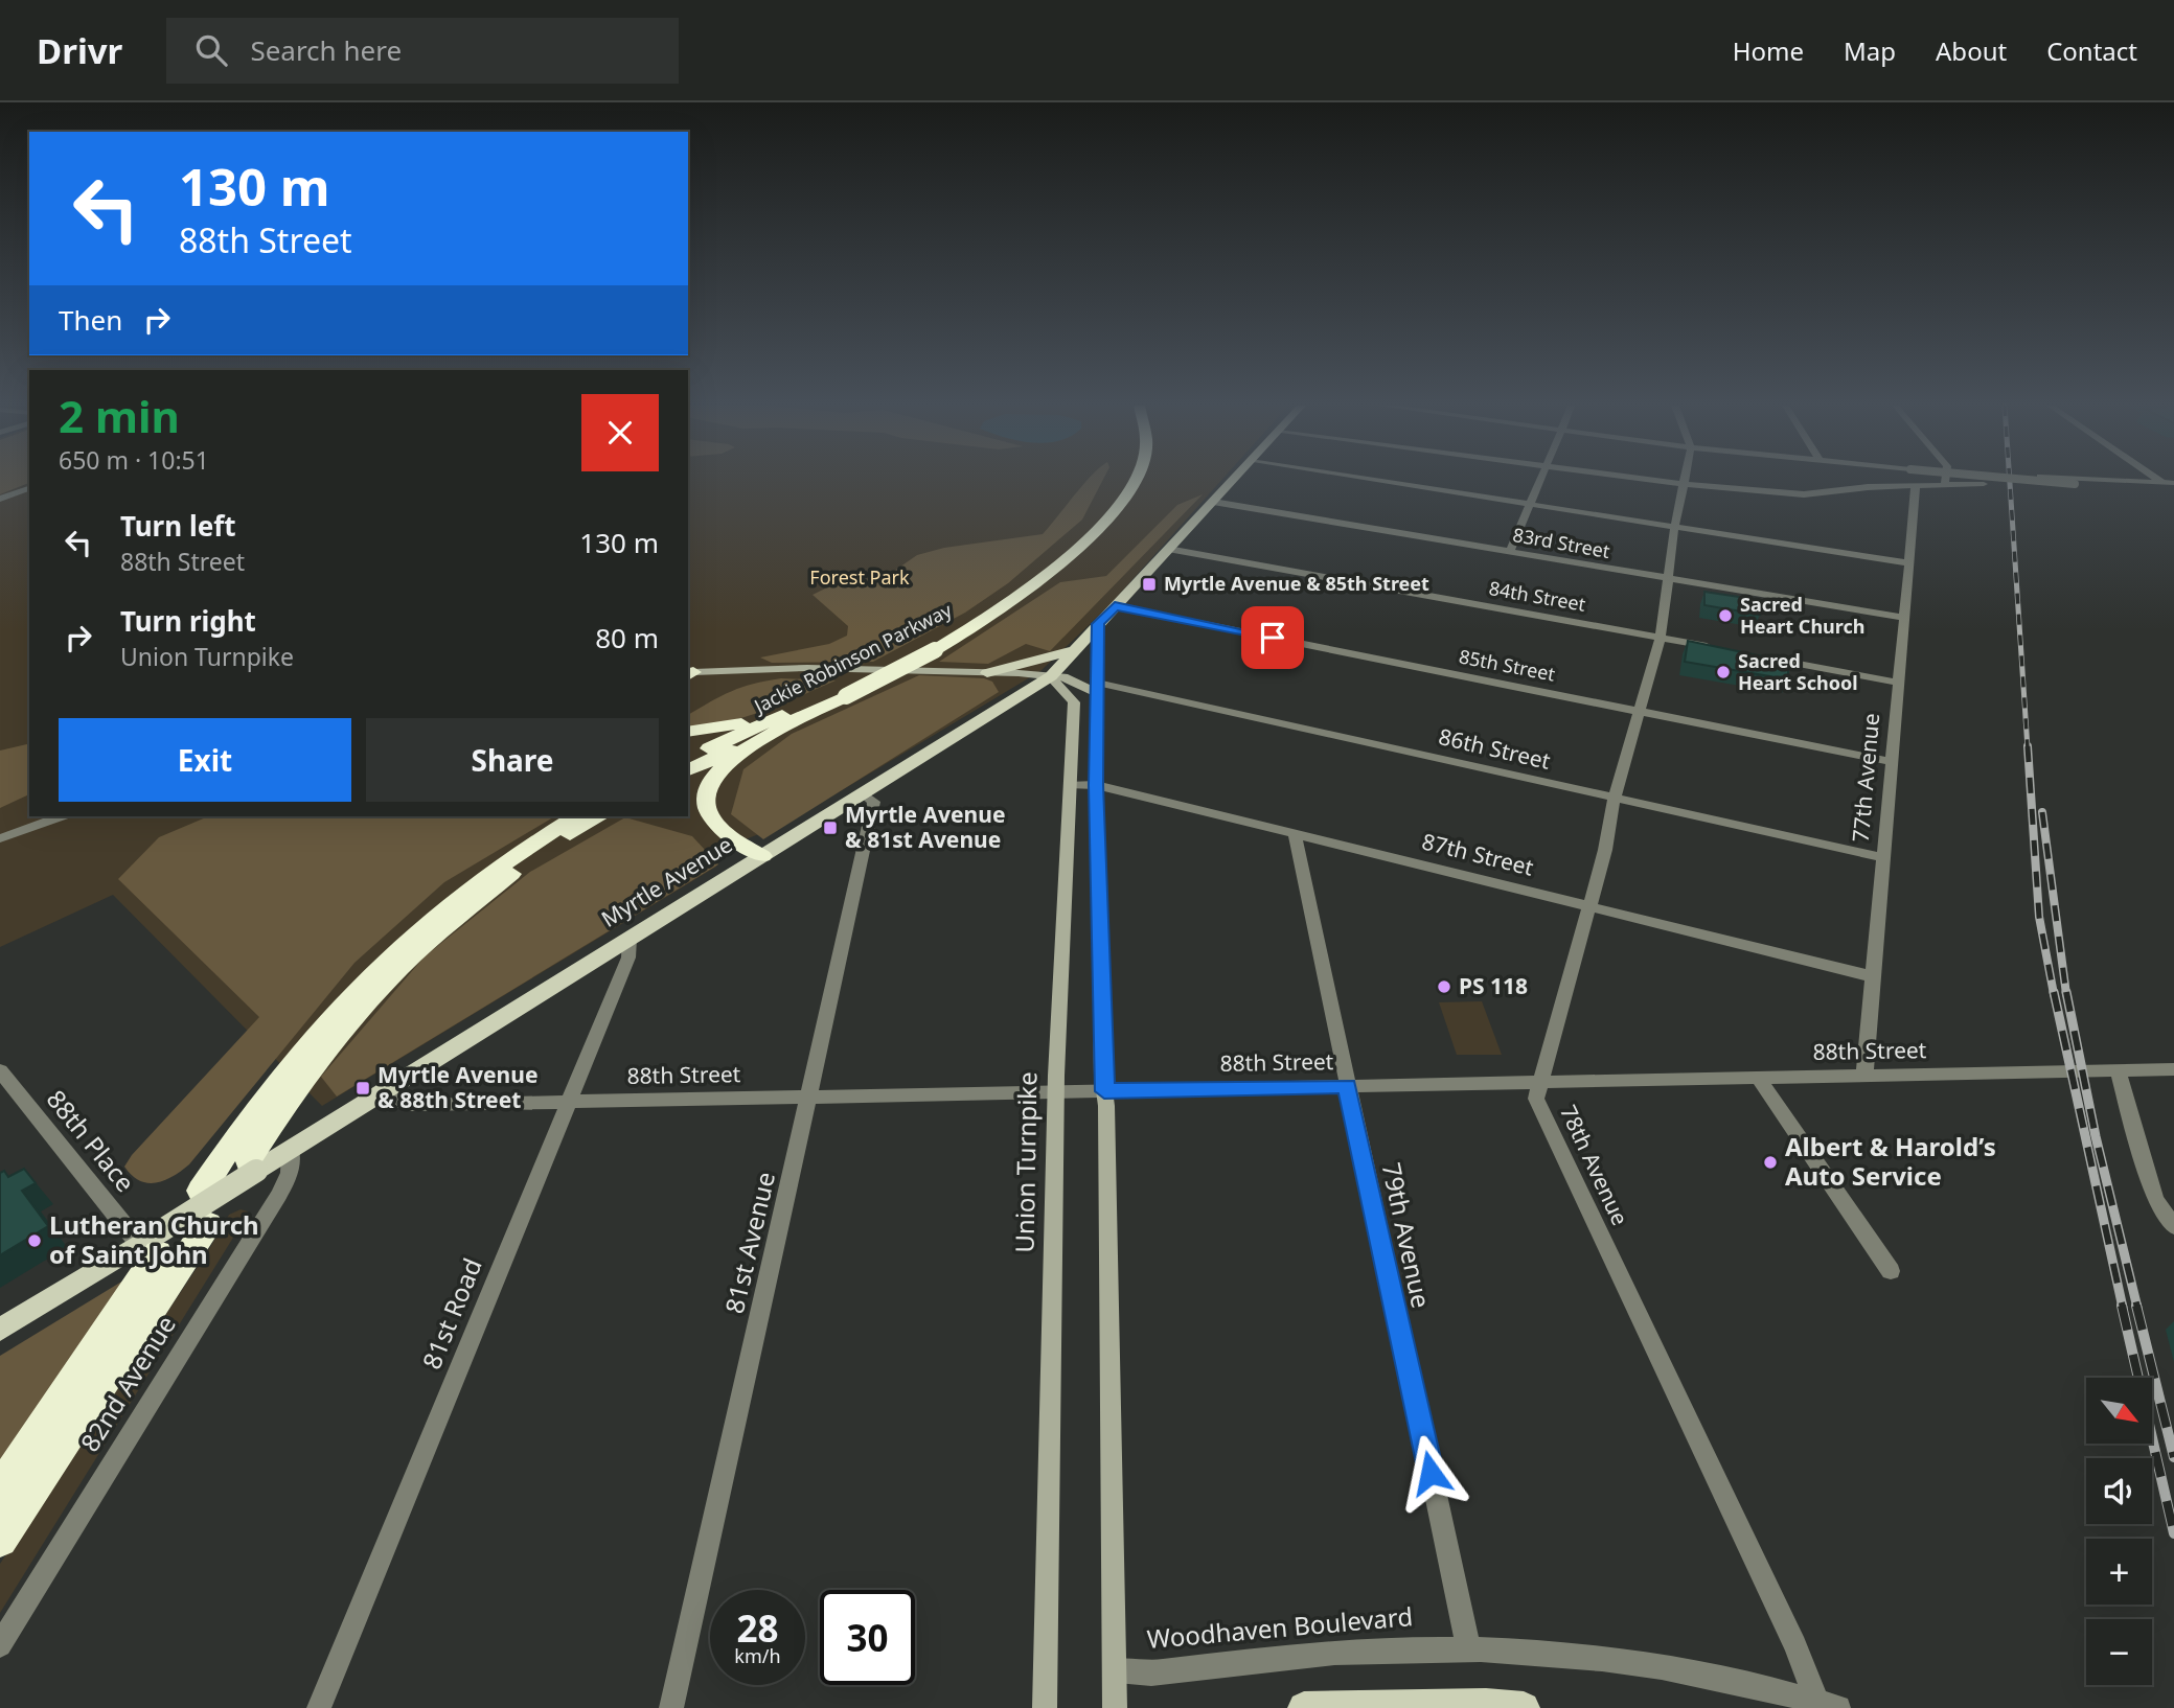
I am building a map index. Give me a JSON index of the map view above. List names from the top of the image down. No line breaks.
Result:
{"streets":{"highway":["Jackie Robinson Parkway"],"main road":["Myrtle Avenue","Union Turnpike"],"street":["83rd Street","84th Street","85th Street","86th Street","77th Avenue","87th Street","88th Street","88th Place","78th Avenue","79th Avenue","81st Avenue","81st Road","82nd Avenue","Woodhaven Boulevard"]},"crossings":[["83rd Street","77th Avenue"],["83rd Street","Myrtle Avenue"],["83rd Street","78th Avenue"],["84th Street","Myrtle Avenue"],["84th Street","78th Avenue"],["85th Street","77th Avenue"],["85th Street","Myrtle Avenue"],["85th Street","78th Avenue"],["86th Street","77th Avenue"],["86th Street","78th Avenue"],["77th Avenue","87th Street"],["77th Avenue","88th Street"],["87th Street","Union Turnpike"],["87th Street","78th Avenue"],["87th Street","79th Avenue"],["Myrtle Avenue","88th Street"],["Myrtle Avenue","88th Place"],["Myrtle Avenue","Union Turnpike"],["Myrtle Avenue","81st Avenue"],["Myrtle Avenue","81st Road"],["Myrtle Avenue","82nd Avenue"],["88th Street","Union Turnpike"],["88th Street","78th Avenue"],["88th Street","79th Avenue"],["88th Street","81st Avenue"],["88th Street","81st Road"],["78th Avenue","Woodhaven Boulevard"],["79th Avenue","Woodhaven Boulevard"]],"parks":["Forest Park"],"places":{"transit":["Myrtle Avenue & 85th Street","Myrtle Avenue & 81st Avenue","Myrtle Avenue & 88th Street"],"other":["Sacred Heart Church","Sacred Heart School","PS 118","Albert & Harold’s Auto Service","Lutheran Church of Saint John"]},"north":"bottom right","page":{"header":"Drivr","search":"Search here","nav":["Home","Map","About","Contact"],"turn":["130 m","88th Street"],"then":"Then","heading":["2 min","650 m · 10:51"],"list":[{"name":"Turn left","note":"88th Street","value":"130 m"},{"name":"Turn right","note":"Union Turnpike","value":"80 m"}],"buttons":["Exit","Share"],"map_buttons":["+","−"],"speed":"28 km/h","limit":"30"}}
